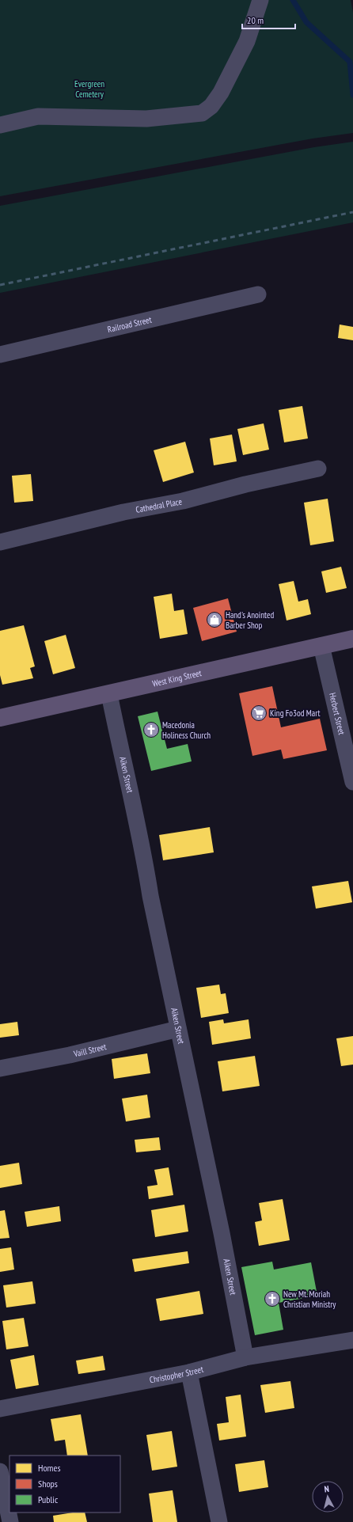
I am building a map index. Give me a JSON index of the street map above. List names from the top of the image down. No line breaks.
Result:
{"streets":{"main road":["West King Street"],"street":["Railroad Street","Cathedral Place","Herbert Street","Aiken Street","Vaill Street","Christopher Street"]},"crossings":[["West King Street","Herbert Street"],["West King Street","Aiken Street"],["Aiken Street","Vaill Street"],["Aiken Street","Christopher Street"]],"parks":["Evergreen Cemetery"],"places":{"shop":["Hand's Anointed Barber Shop"],"supermarket":["King Fo3od Mart"],"church":["Macedonia Holiness Church","New Mt. Moriah Christian Ministry"]},"legend":["Homes","Shops","Public"],"scale_bar":"20 m","north":"top"}
